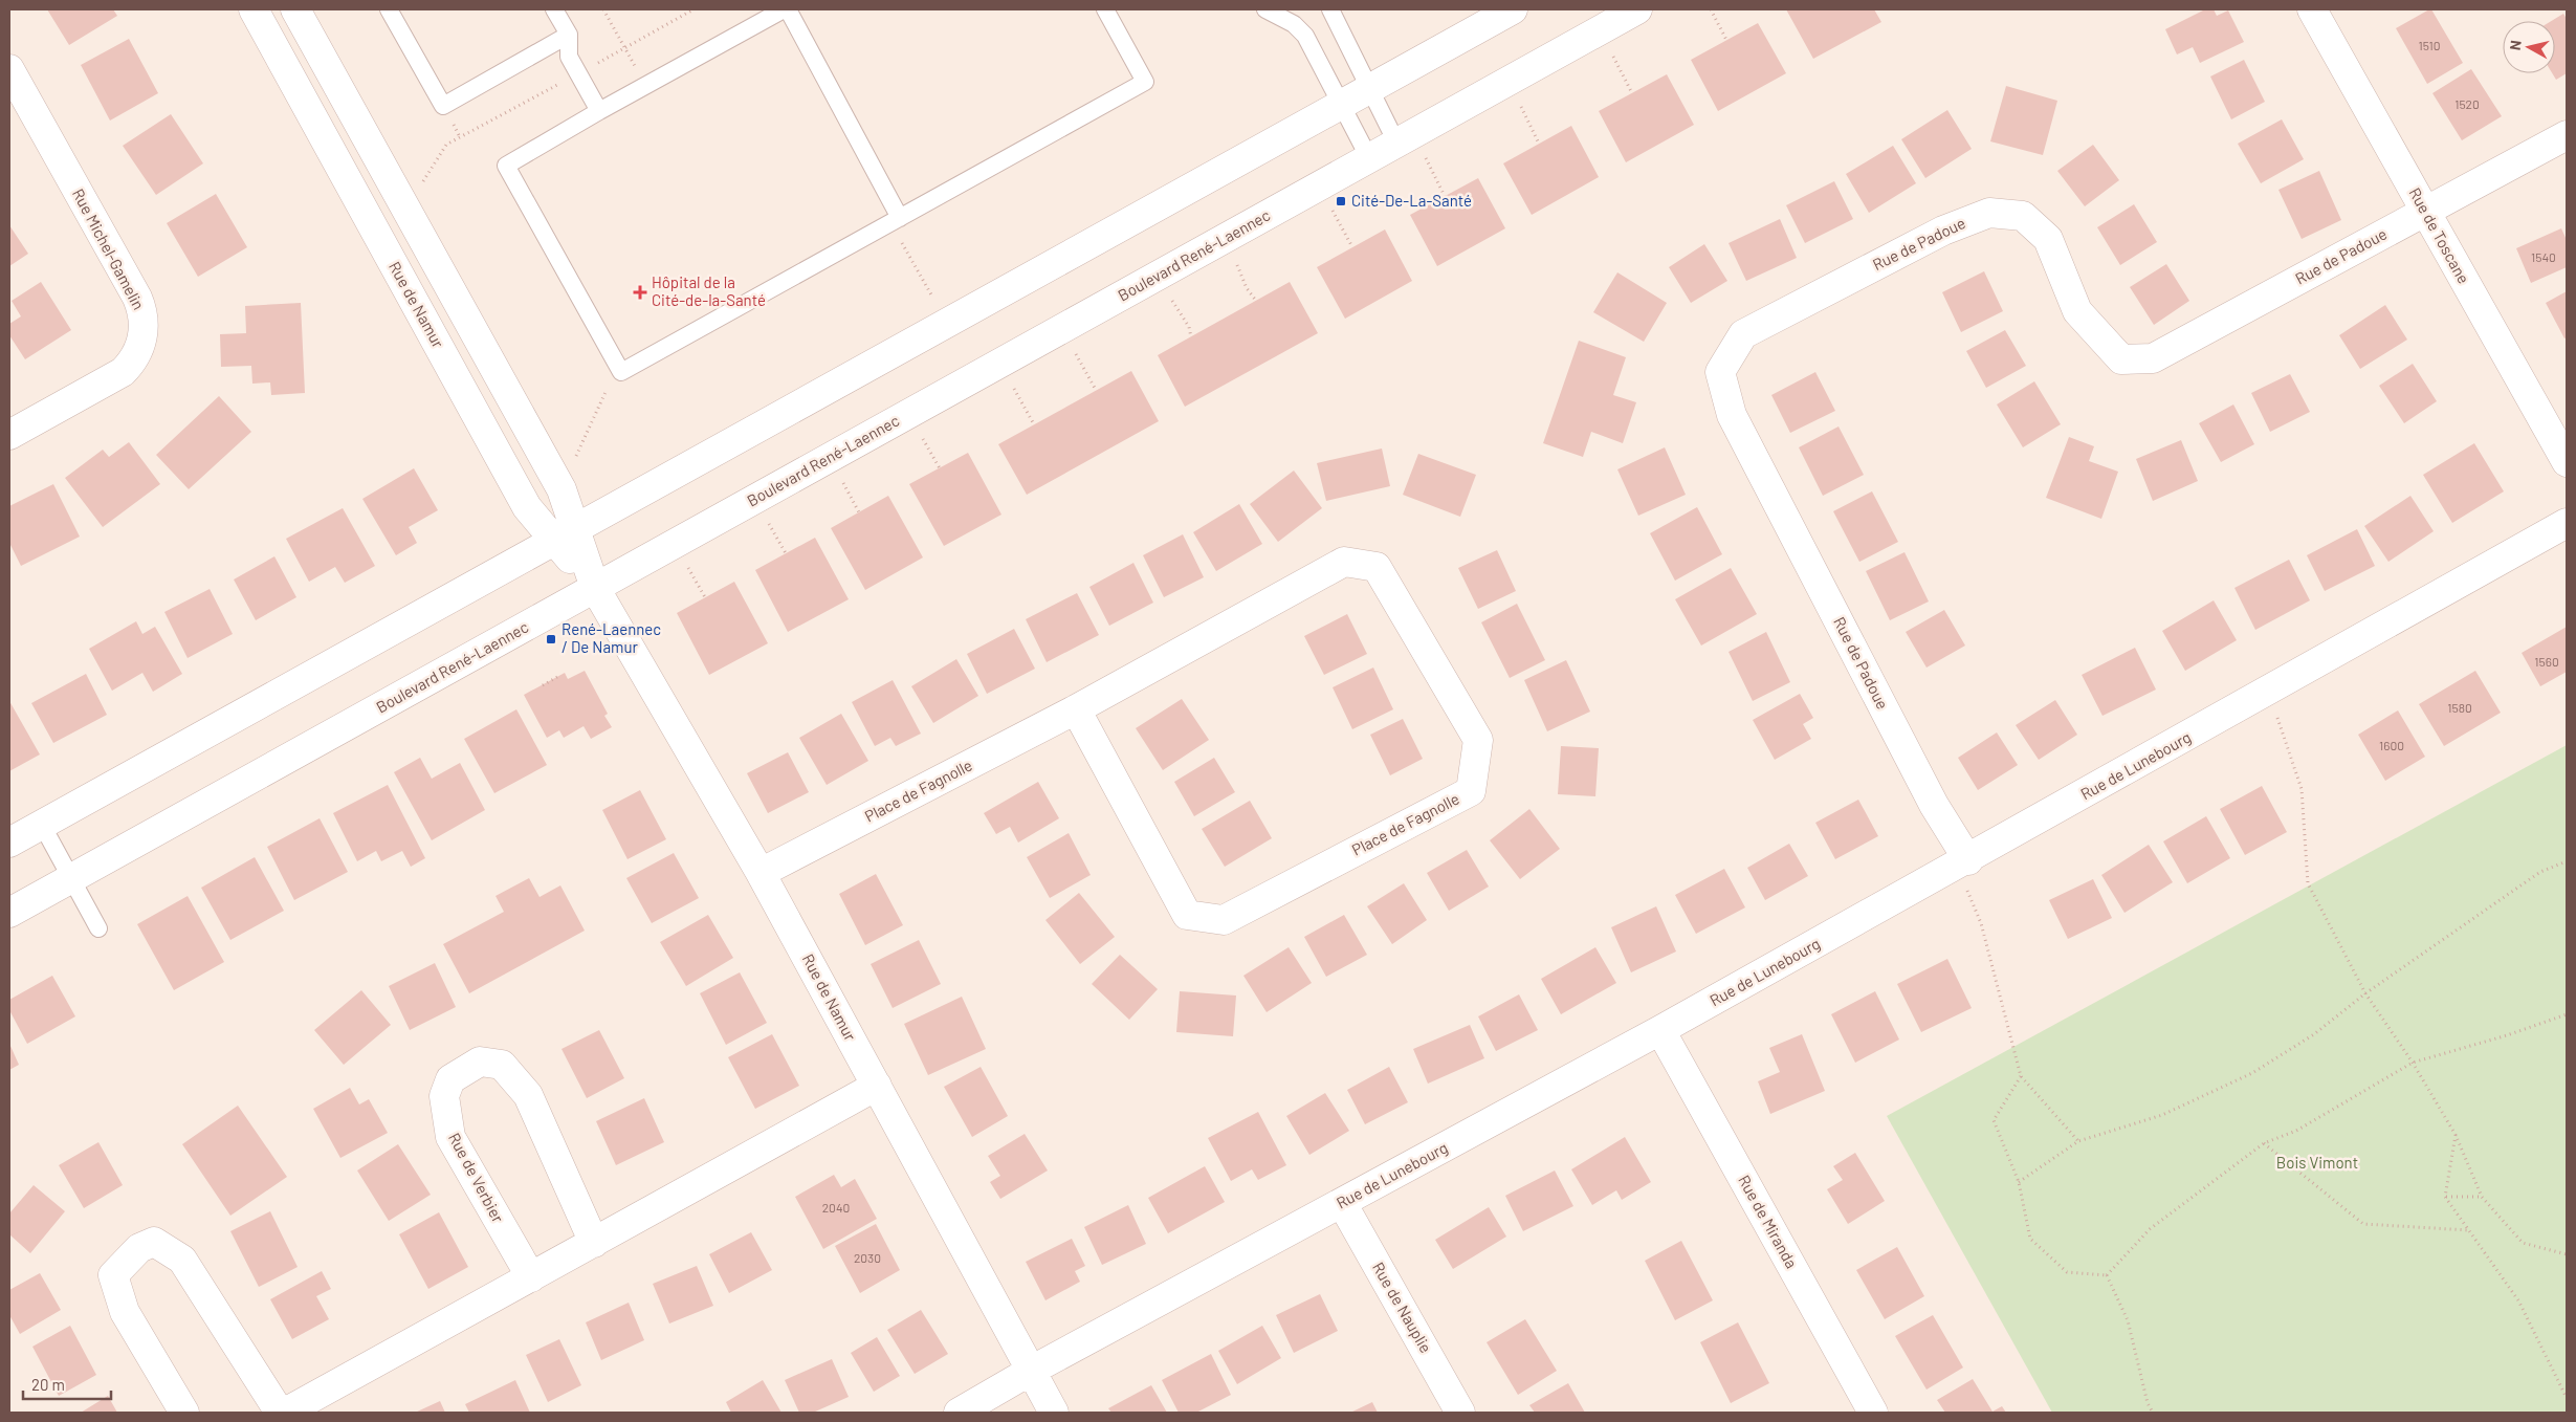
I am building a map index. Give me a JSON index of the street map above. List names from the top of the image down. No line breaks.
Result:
{"streets":{"street":["Rue de Toscane","Rue de Padoue","Rue Michel-Gamelin","Boulevard René-Laennec","Rue de Namur","Rue de Lunebourg","Place de Fagnolle","Rue de Verbier","Rue de Miranda","Rue de Nauplie"]},"crossings":[["Rue de Toscane","Rue de Padoue"],["Rue de Padoue","Rue de Lunebourg"],["Boulevard René-Laennec","Rue de Namur"],["Rue de Namur","Rue de Lunebourg"],["Rue de Namur","Place de Fagnolle"],["Rue de Lunebourg","Rue de Miranda"],["Rue de Lunebourg","Rue de Nauplie"]],"parks":["Bois Vimont"],"places":{"transit":["Cité-De-La-Santé","René-Laennec / De Namur"],"health":["Hôpital de la Cité-de-la-Santé"]},"house_numbers":["1510","1520","1540","1560","1580","1600","2040","2030"],"scale_bar":"20 m","north":"left"}
